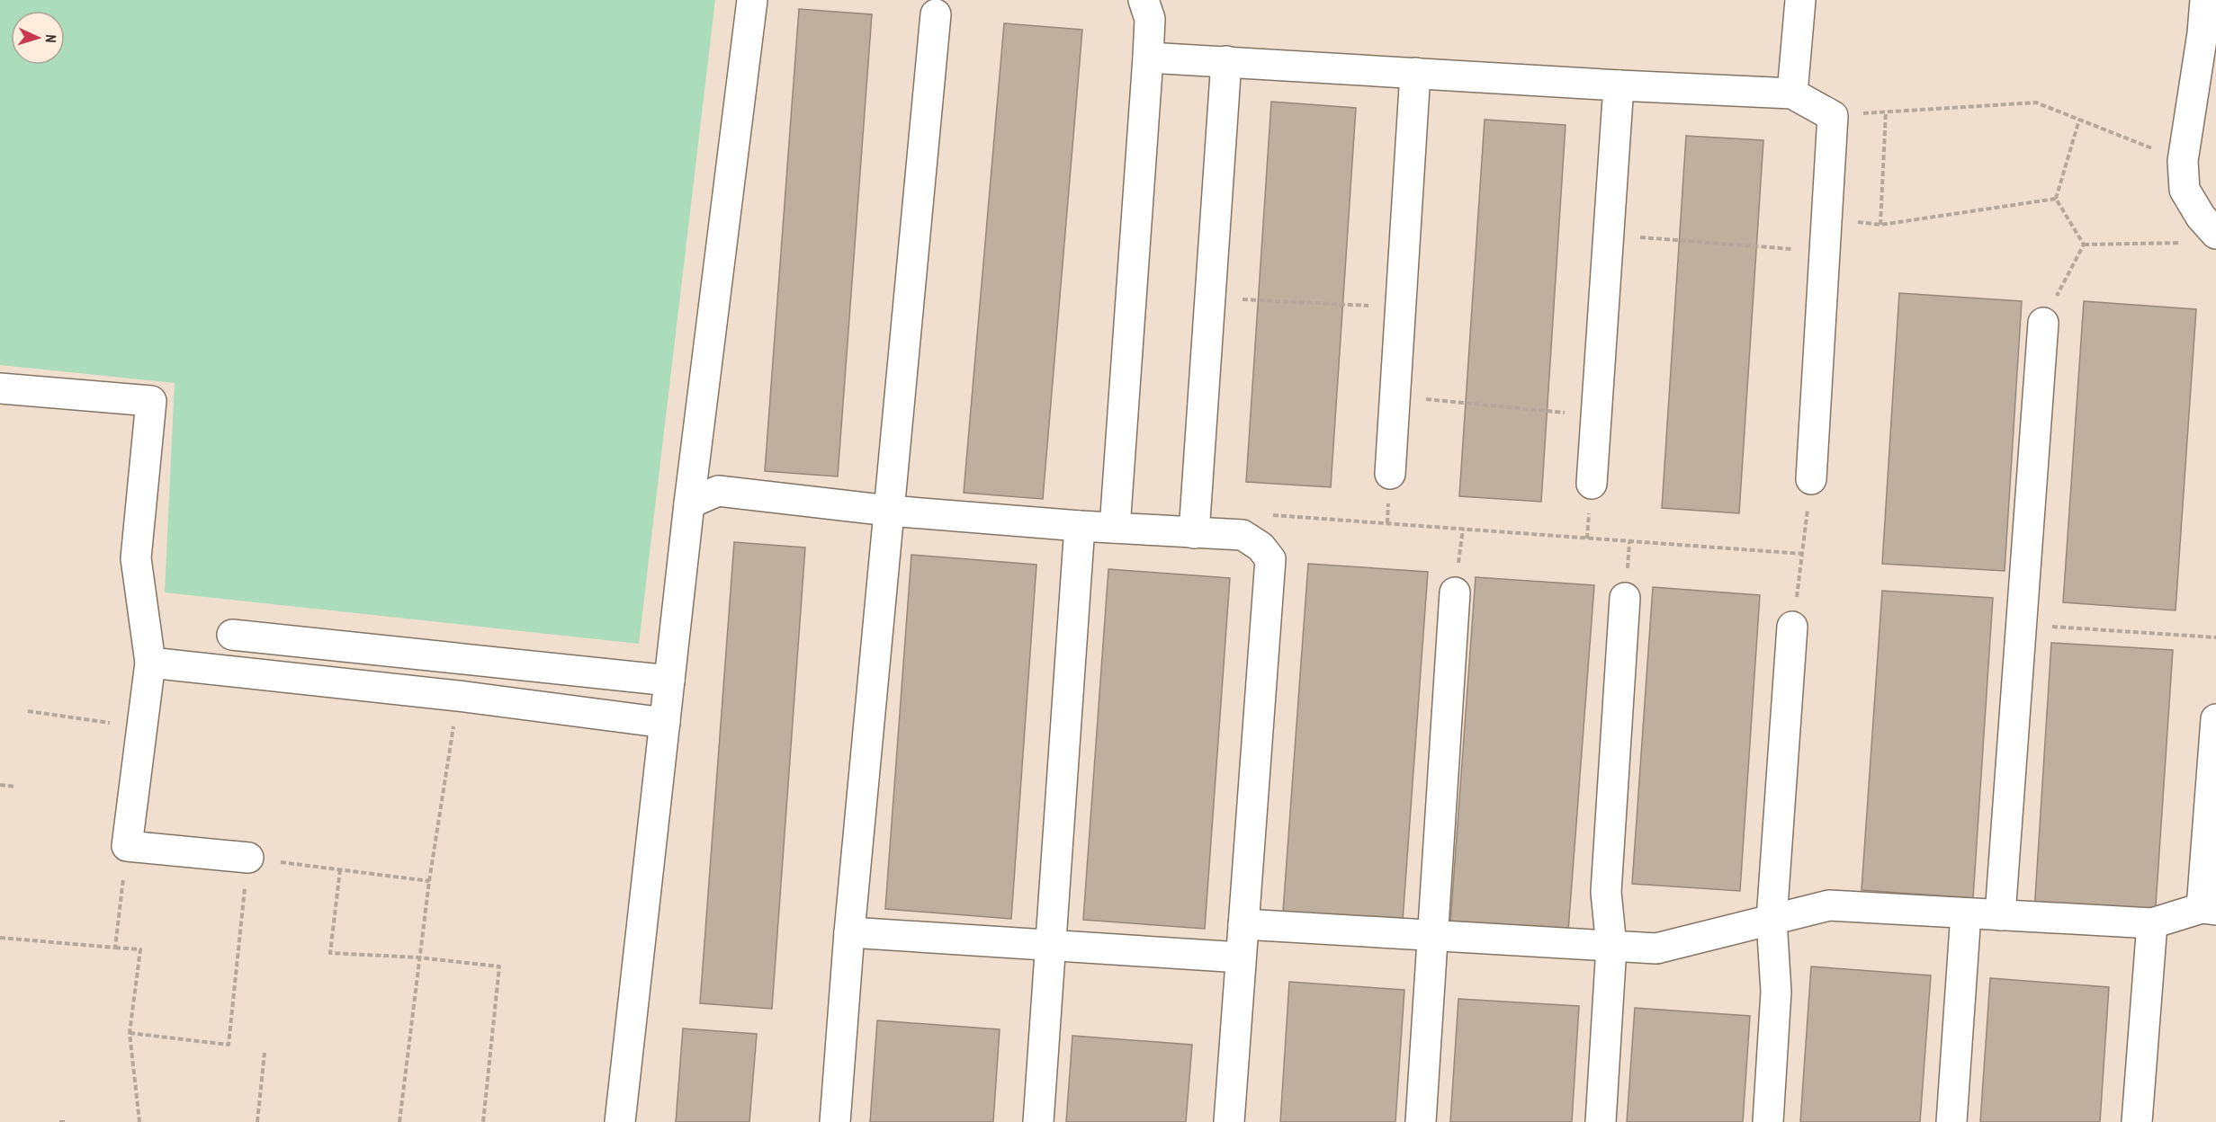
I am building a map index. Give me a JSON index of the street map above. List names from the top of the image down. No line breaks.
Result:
{"north":"right"}
